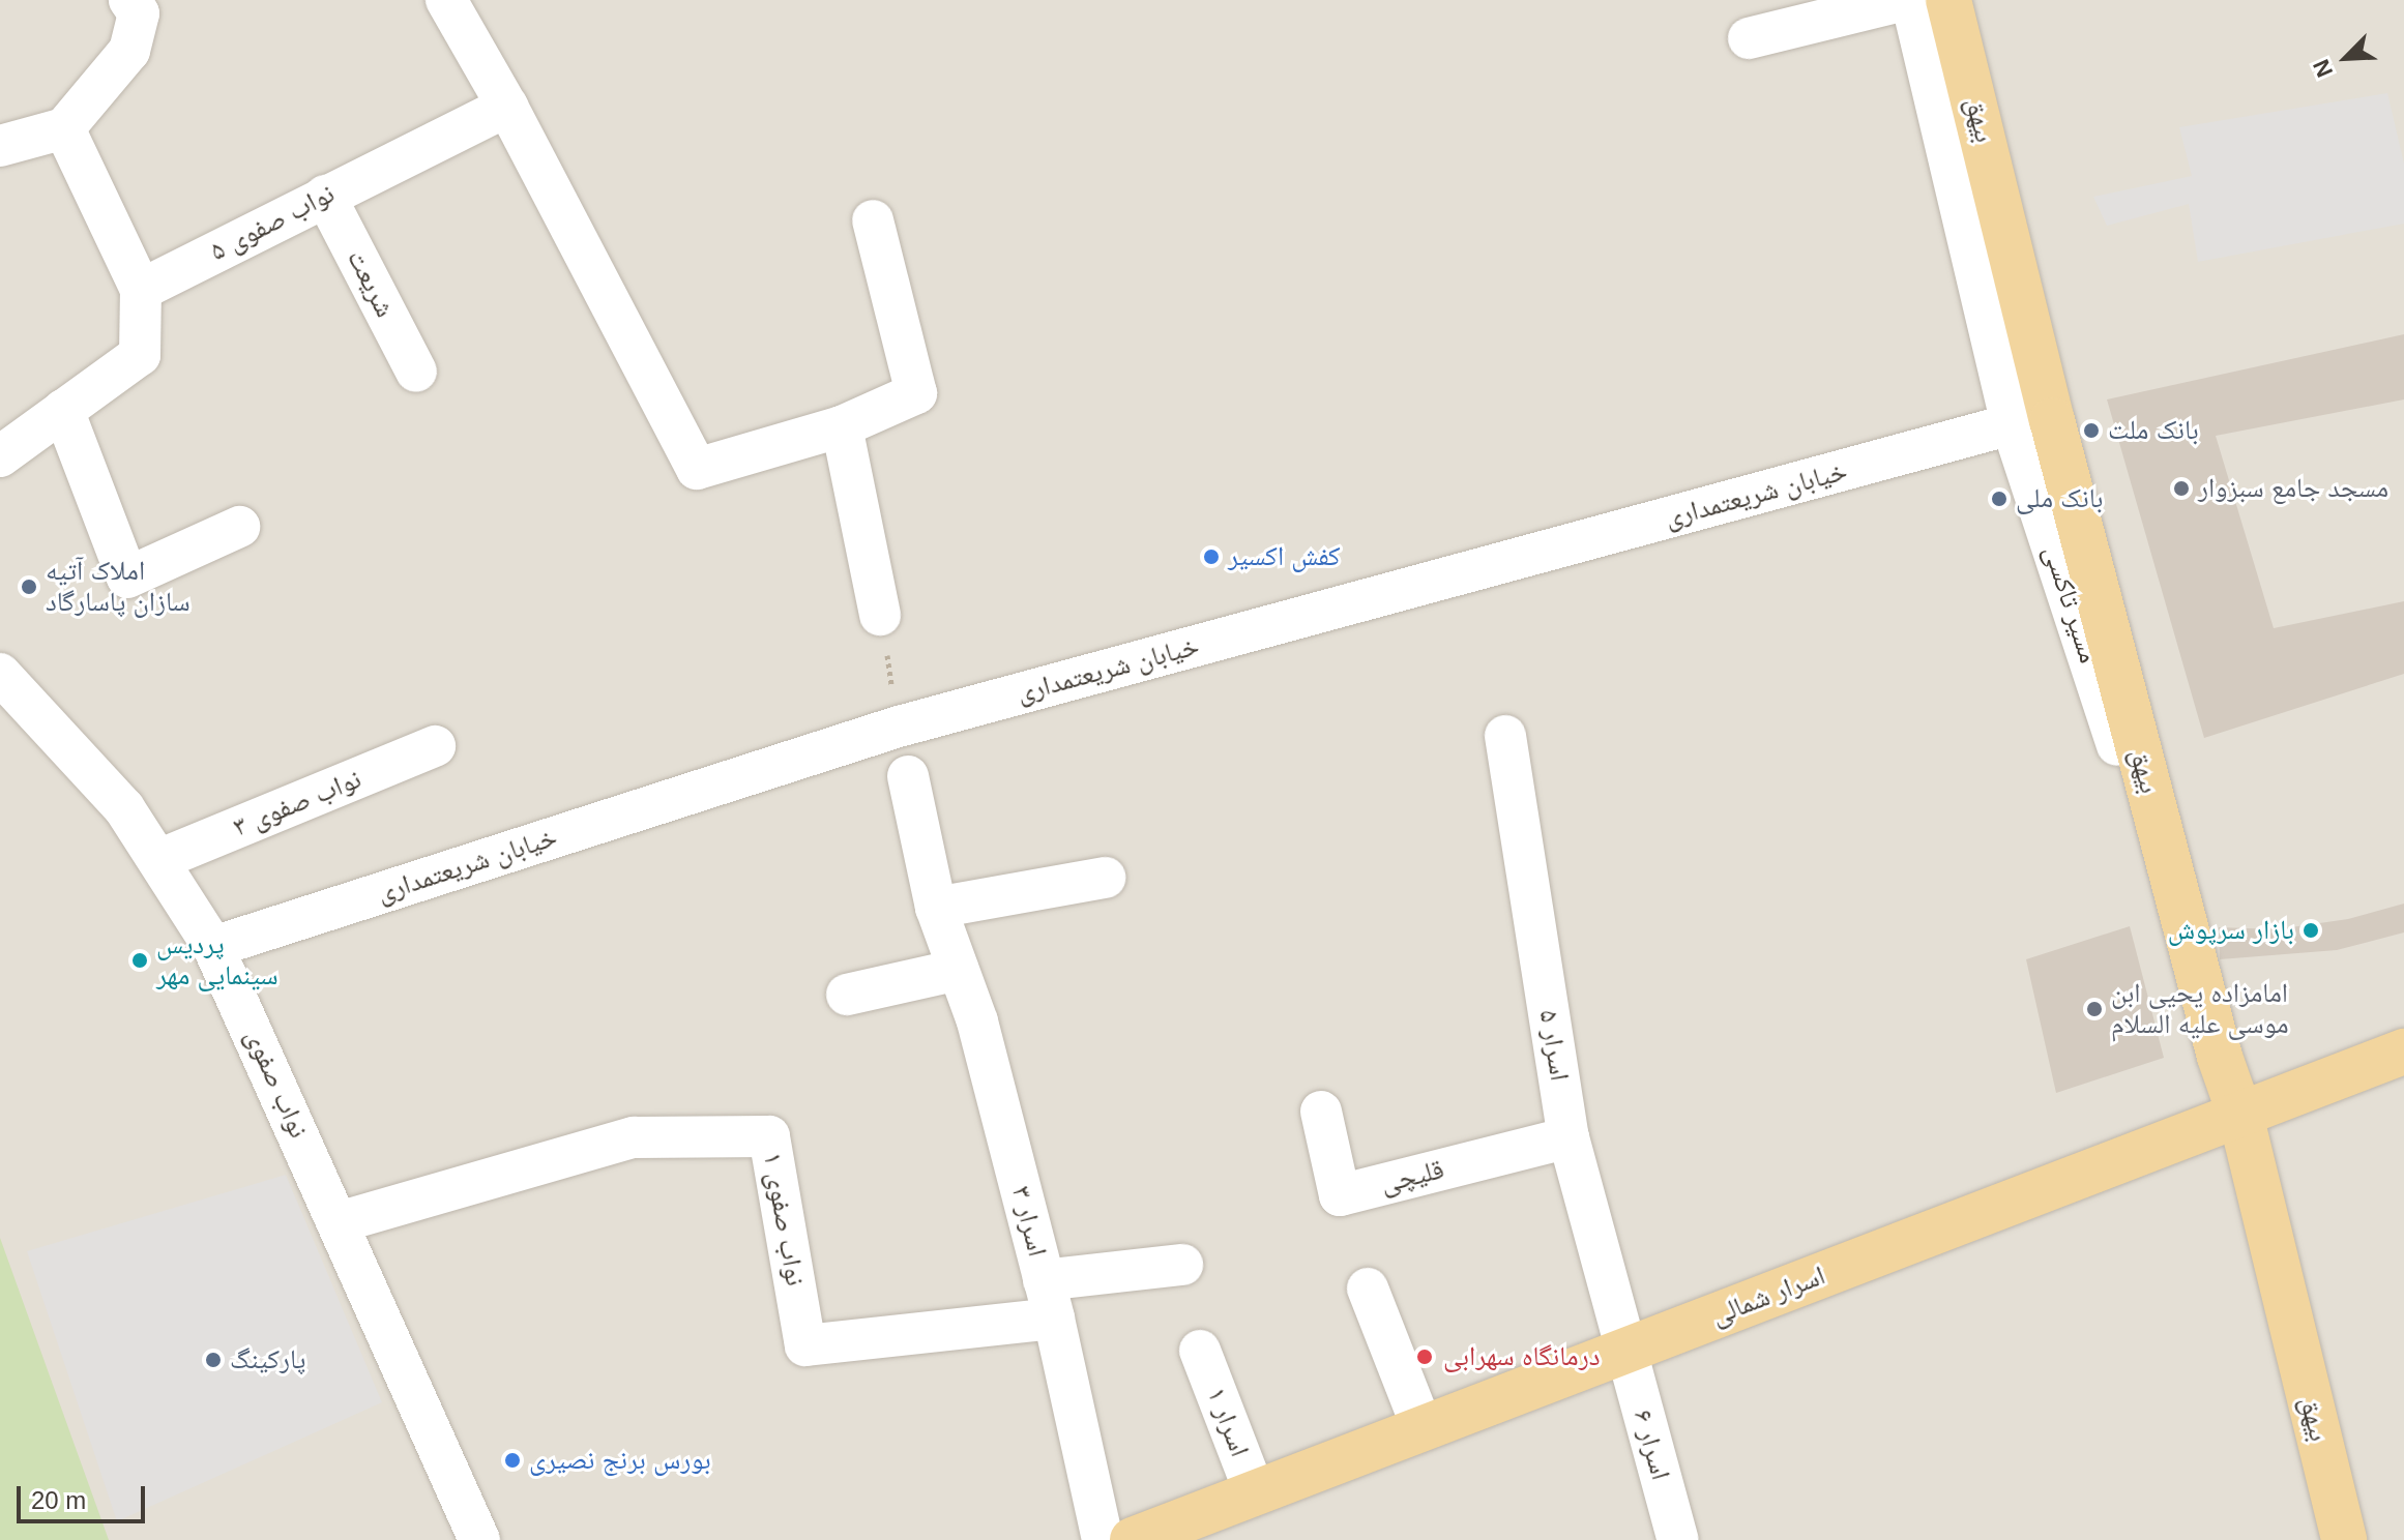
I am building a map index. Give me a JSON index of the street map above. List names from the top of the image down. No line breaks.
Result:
{"streets":{"main road":["بیهق","اسرار شمالی"],"street":["نواب صفوی ۵","شریعت","خیابان شریعتمداری","مسیر تاکسی","نواب صفوی ۳","اسرار ۵","نواب صفوی","قلیچی","نواب صفوی ۱","اسرار ۳","اسرار ۱","اسرار ۶"]},"crossings":[["بیهق","مسیر تاکسی"],["بیهق","اسرار شمالی"],["نواب صفوی ۵","شریعت"],["خیابان شریعتمداری","مسیر تاکسی"],["خیابان شریعتمداری","نواب صفوی"],["نواب صفوی ۳","نواب صفوی"],["اسرار ۵","قلیچی"],["اسرار ۵","اسرار شمالی"],["اسرار ۵","اسرار ۶"],["نواب صفوی","نواب صفوی ۱"],["نواب صفوی ۱","اسرار ۳"],["اسرار شمالی","اسرار ۱"],["اسرار شمالی","اسرار ۶"]],"places":["بانک ملت","مسجد جامع سبزوار","بانک ملی","کفش اکسیر","املاک آتیه سازان پاسارگاد","بازار سرپوش","پردیس سینمایی مهر","امامزاده یحیی ابن موسی علیه السلام","درمانگاه سهرابی","پارکینگ","بورس برنج نصیری"],"scale_bar":"20 m","north":"bottom left"}
